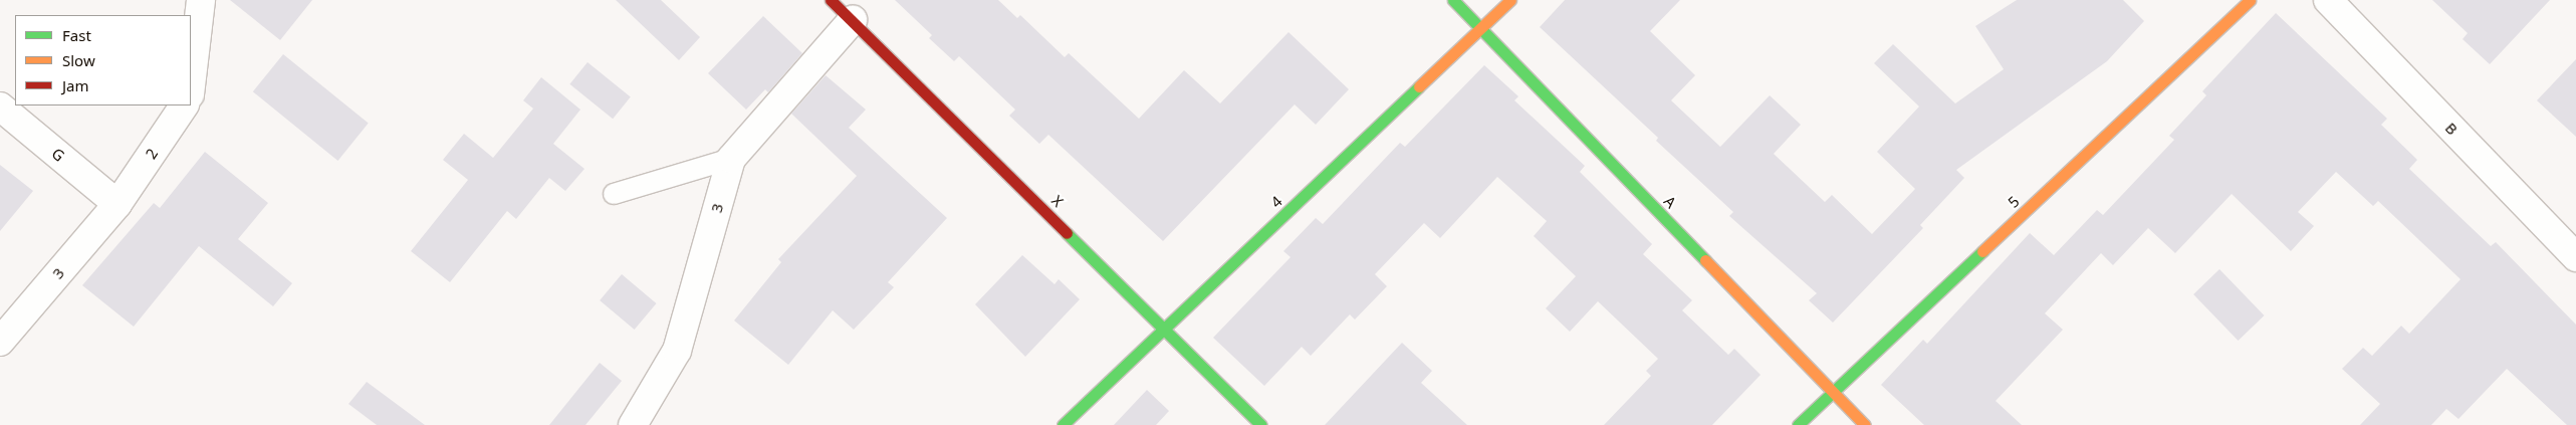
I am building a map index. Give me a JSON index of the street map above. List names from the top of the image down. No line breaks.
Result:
{"streets":{"street":["B","2","G","X","4","A","5","3"]},"crossings":[["2","G"],["2","3"],["G","3"],["X","4"],["X","3"],["4","A"],["A","5"]],"legend":["Fast","Slow","Jam"]}
